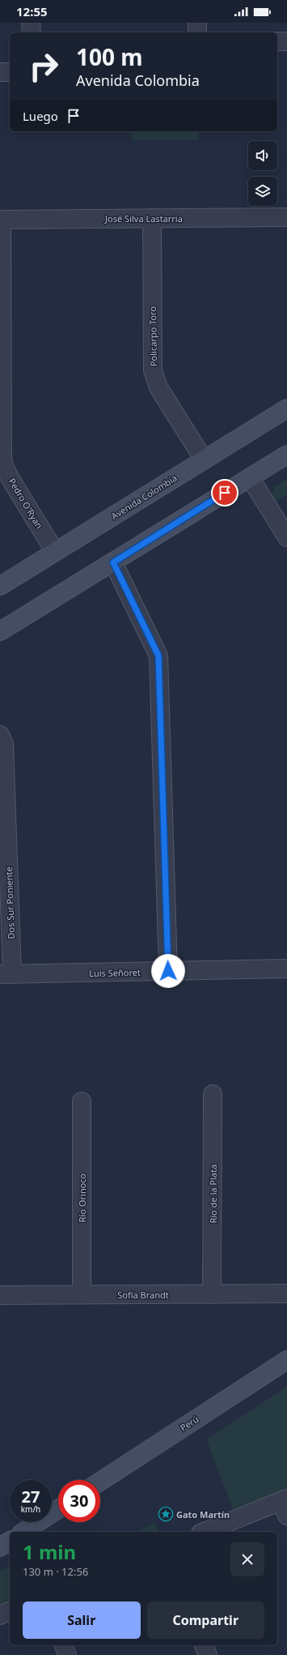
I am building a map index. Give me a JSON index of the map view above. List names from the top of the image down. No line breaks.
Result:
{"streets":{"main road":["Avenida Colombia","Perú"],"street":["José Silva Lastarria","Policarpo Toro","Pedro O'Ryan","Dos Sur Poniente","Luis Señoret","Río de la Plata","Río Orinoco","Sofía Brandt"]},"crossings":[["José Silva Lastarria","Policarpo Toro"],["José Silva Lastarria","Pedro O'Ryan"],["Policarpo Toro","Avenida Colombia"],["Avenida Colombia","Pedro O'Ryan"],["Dos Sur Poniente","Luis Señoret"],["Río de la Plata","Sofía Brandt"],["Río Orinoco","Sofía Brandt"]],"places":{"place":["Gato Martín"]},"page":{"status":"12:55","turn":["100 m","Avenida Colombia"],"then":"Luego","speed":"27 km/h","limit":"30","heading":["1 min","130 m · 12:56"],"buttons":["Salir","Compartir"]}}
